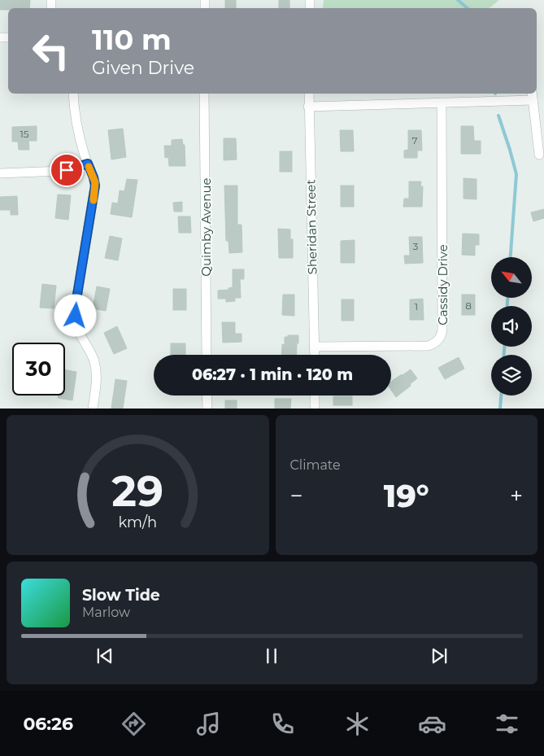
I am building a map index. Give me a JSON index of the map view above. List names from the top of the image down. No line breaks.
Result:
{"streets":{"street":["Quimby Avenue","Sheridan Street","Cassidy Drive"]},"crossings":[["Sheridan Street","Cassidy Drive"]],"house_numbers":["15","7","3","8","1"],"north":"top left","page":{"turn":["110 m","Given Drive"],"limit":"30","trip":"06:27 · 1 min · 120 m","tile":"Climate","heat":["−","19°","+"],"song":["Slow Tide","Marlow"],"tabs":"06:26","gauge":["29","km/h"]}}
